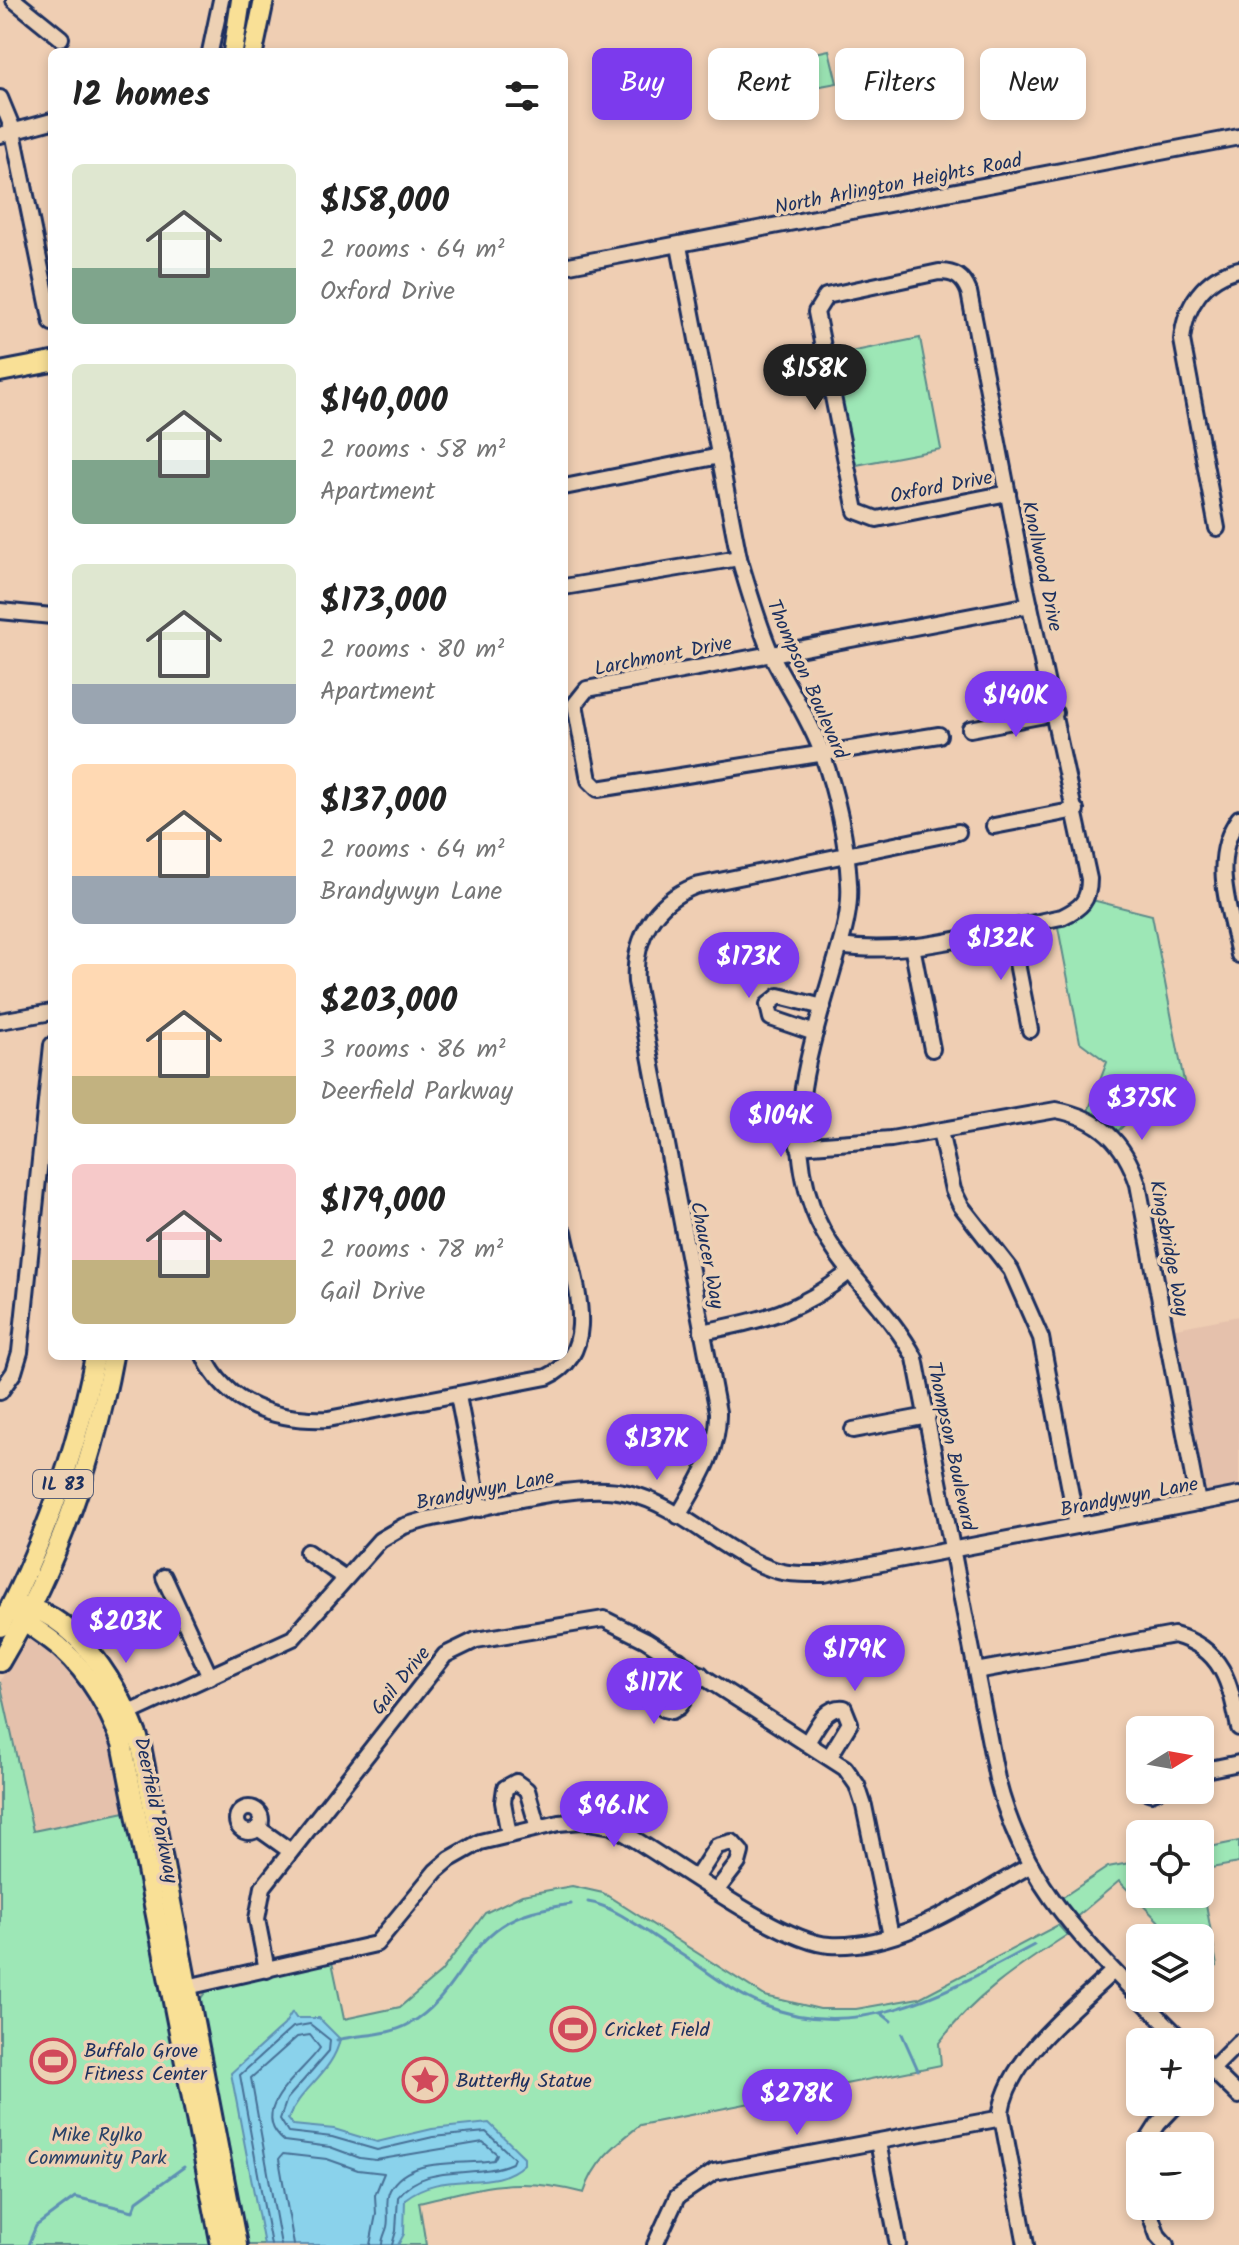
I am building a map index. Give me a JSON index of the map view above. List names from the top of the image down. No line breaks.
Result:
{"streets":{"main road":["IL 83","Deerfield Parkway"],"street":["North Arlington Heights Road","Oxford Drive","Knollwood Drive","Larchmont Drive","Thompson Boulevard","Kingsbridge Way","Chaucer Way","Brandywyn Lane","Gail Drive"]},"crossings":[["North Arlington Heights Road","Thompson Boulevard"],["Oxford Drive","Knollwood Drive"],["Knollwood Drive","Larchmont Drive"],["Knollwood Drive","Thompson Boulevard"],["Larchmont Drive","Thompson Boulevard"],["Thompson Boulevard","Kingsbridge Way"],["Thompson Boulevard","Chaucer Way"],["Thompson Boulevard","Brandywyn Lane"],["Kingsbridge Way","Brandywyn Lane"],["Chaucer Way","Brandywyn Lane"],["IL 83","Deerfield Parkway"],["Brandywyn Lane","Deerfield Parkway"]],"parks":["Mike Rylko Community Park"],"places":{"sports":["Cricket Field","Buffalo Grove Fitness Center"],"place":["Butterfly Statue"]},"north":"right","page":{"chip":["Buy","Rent","Filters","New"],"heading":"12 homes","list":[{"name":"$158,000","note":"2 rooms · 64 m² · Oxford Drive"},{"name":"$140,000","note":"2 rooms · 58 m² · Apartment"},{"name":"$173,000","note":"2 rooms · 80 m² · Apartment"},{"name":"$137,000","note":"2 rooms · 64 m² · Brandywyn Lane"},{"name":"$203,000","note":"3 rooms · 86 m² · Deerfield Parkway"},{"name":"$179,000","note":"2 rooms · 78 m² · Gail Drive"}],"price":["$158K","$140K","$132K","$173K","$375K","$104K","$137K","$203K","$179K","$117K","$96.1K","$278K"],"map_buttons":["+","−"]}}
